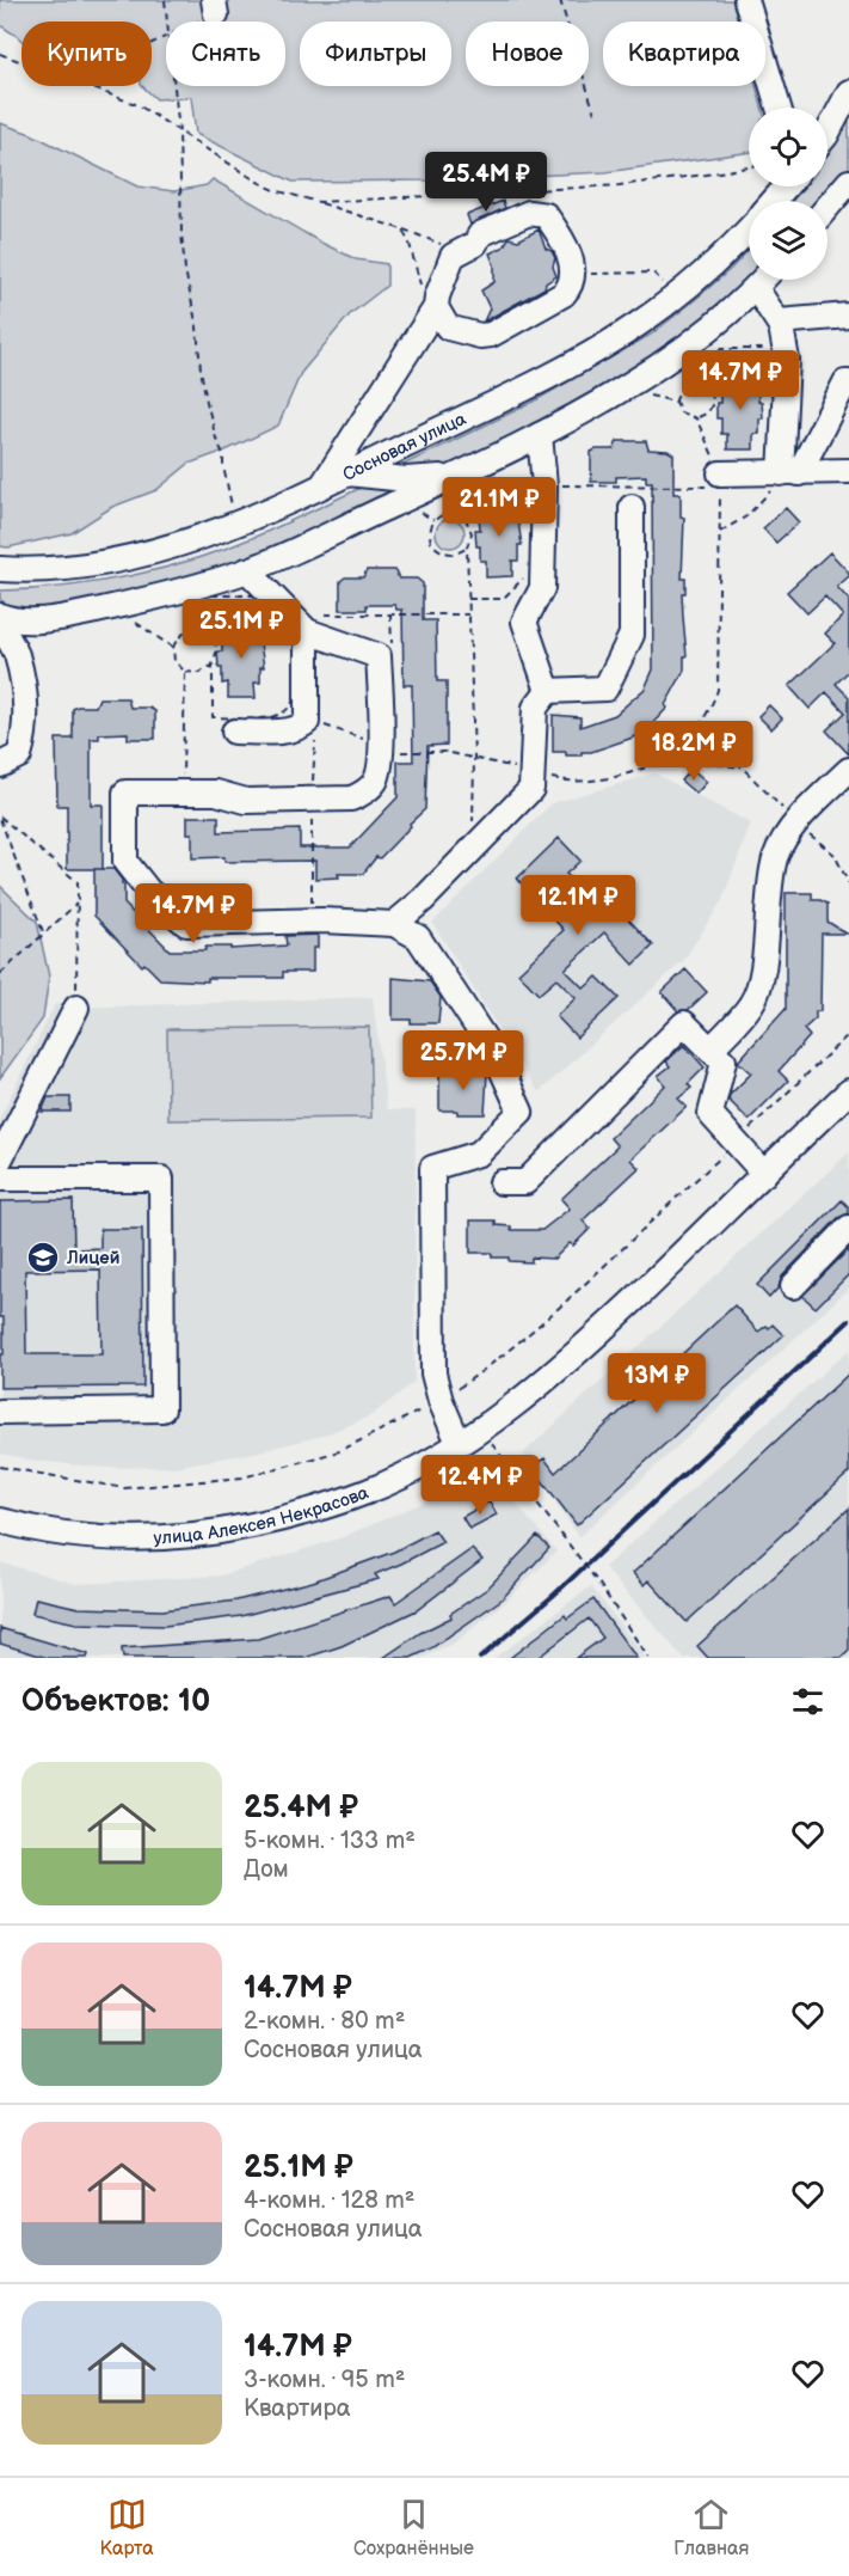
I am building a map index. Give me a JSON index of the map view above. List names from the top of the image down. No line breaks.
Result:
{"streets":{"street":["Сосновая улица","улица Алексея Некрасова"]},"places":{"school or university":["Лицей"]},"page":{"chip":["Купить","Снять","Фильтры","Новое","Квартира"],"price":["25.4M ₽","14.7M ₽","21.1M ₽","25.1M ₽","18.2M ₽","12.1M ₽","14.7M ₽","25.7M ₽","13M ₽","12.4M ₽"],"heading":"Объектов: 10","list":[{"name":"25.4M ₽","note":"5-комн. · 133 m² · Дом"},{"name":"14.7M ₽","note":"2-комн. · 80 m² · Сосновая улица"},{"name":"25.1M ₽","note":"4-комн. · 128 m² · Сосновая улица"},{"name":"14.7M ₽","note":"3-комн. · 95 m² · Квартира"}],"tabs":["Карта","Сохранённые","Главная"]}}
